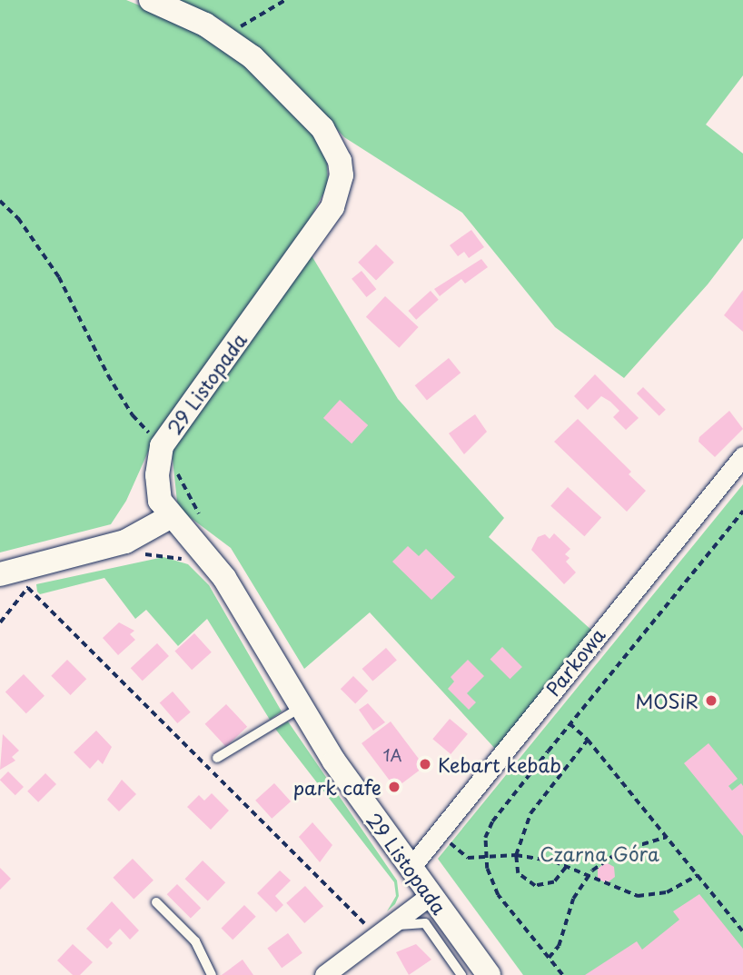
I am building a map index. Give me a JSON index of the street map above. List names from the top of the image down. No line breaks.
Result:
{"streets":{"street":["29 Listopada","Parkowa"]},"crossings":[["29 Listopada","Parkowa"]],"parks":["Czarna Góra"],"places":["MOSiR","Kebart kebab","park cafe"],"house_numbers":["1A"]}
